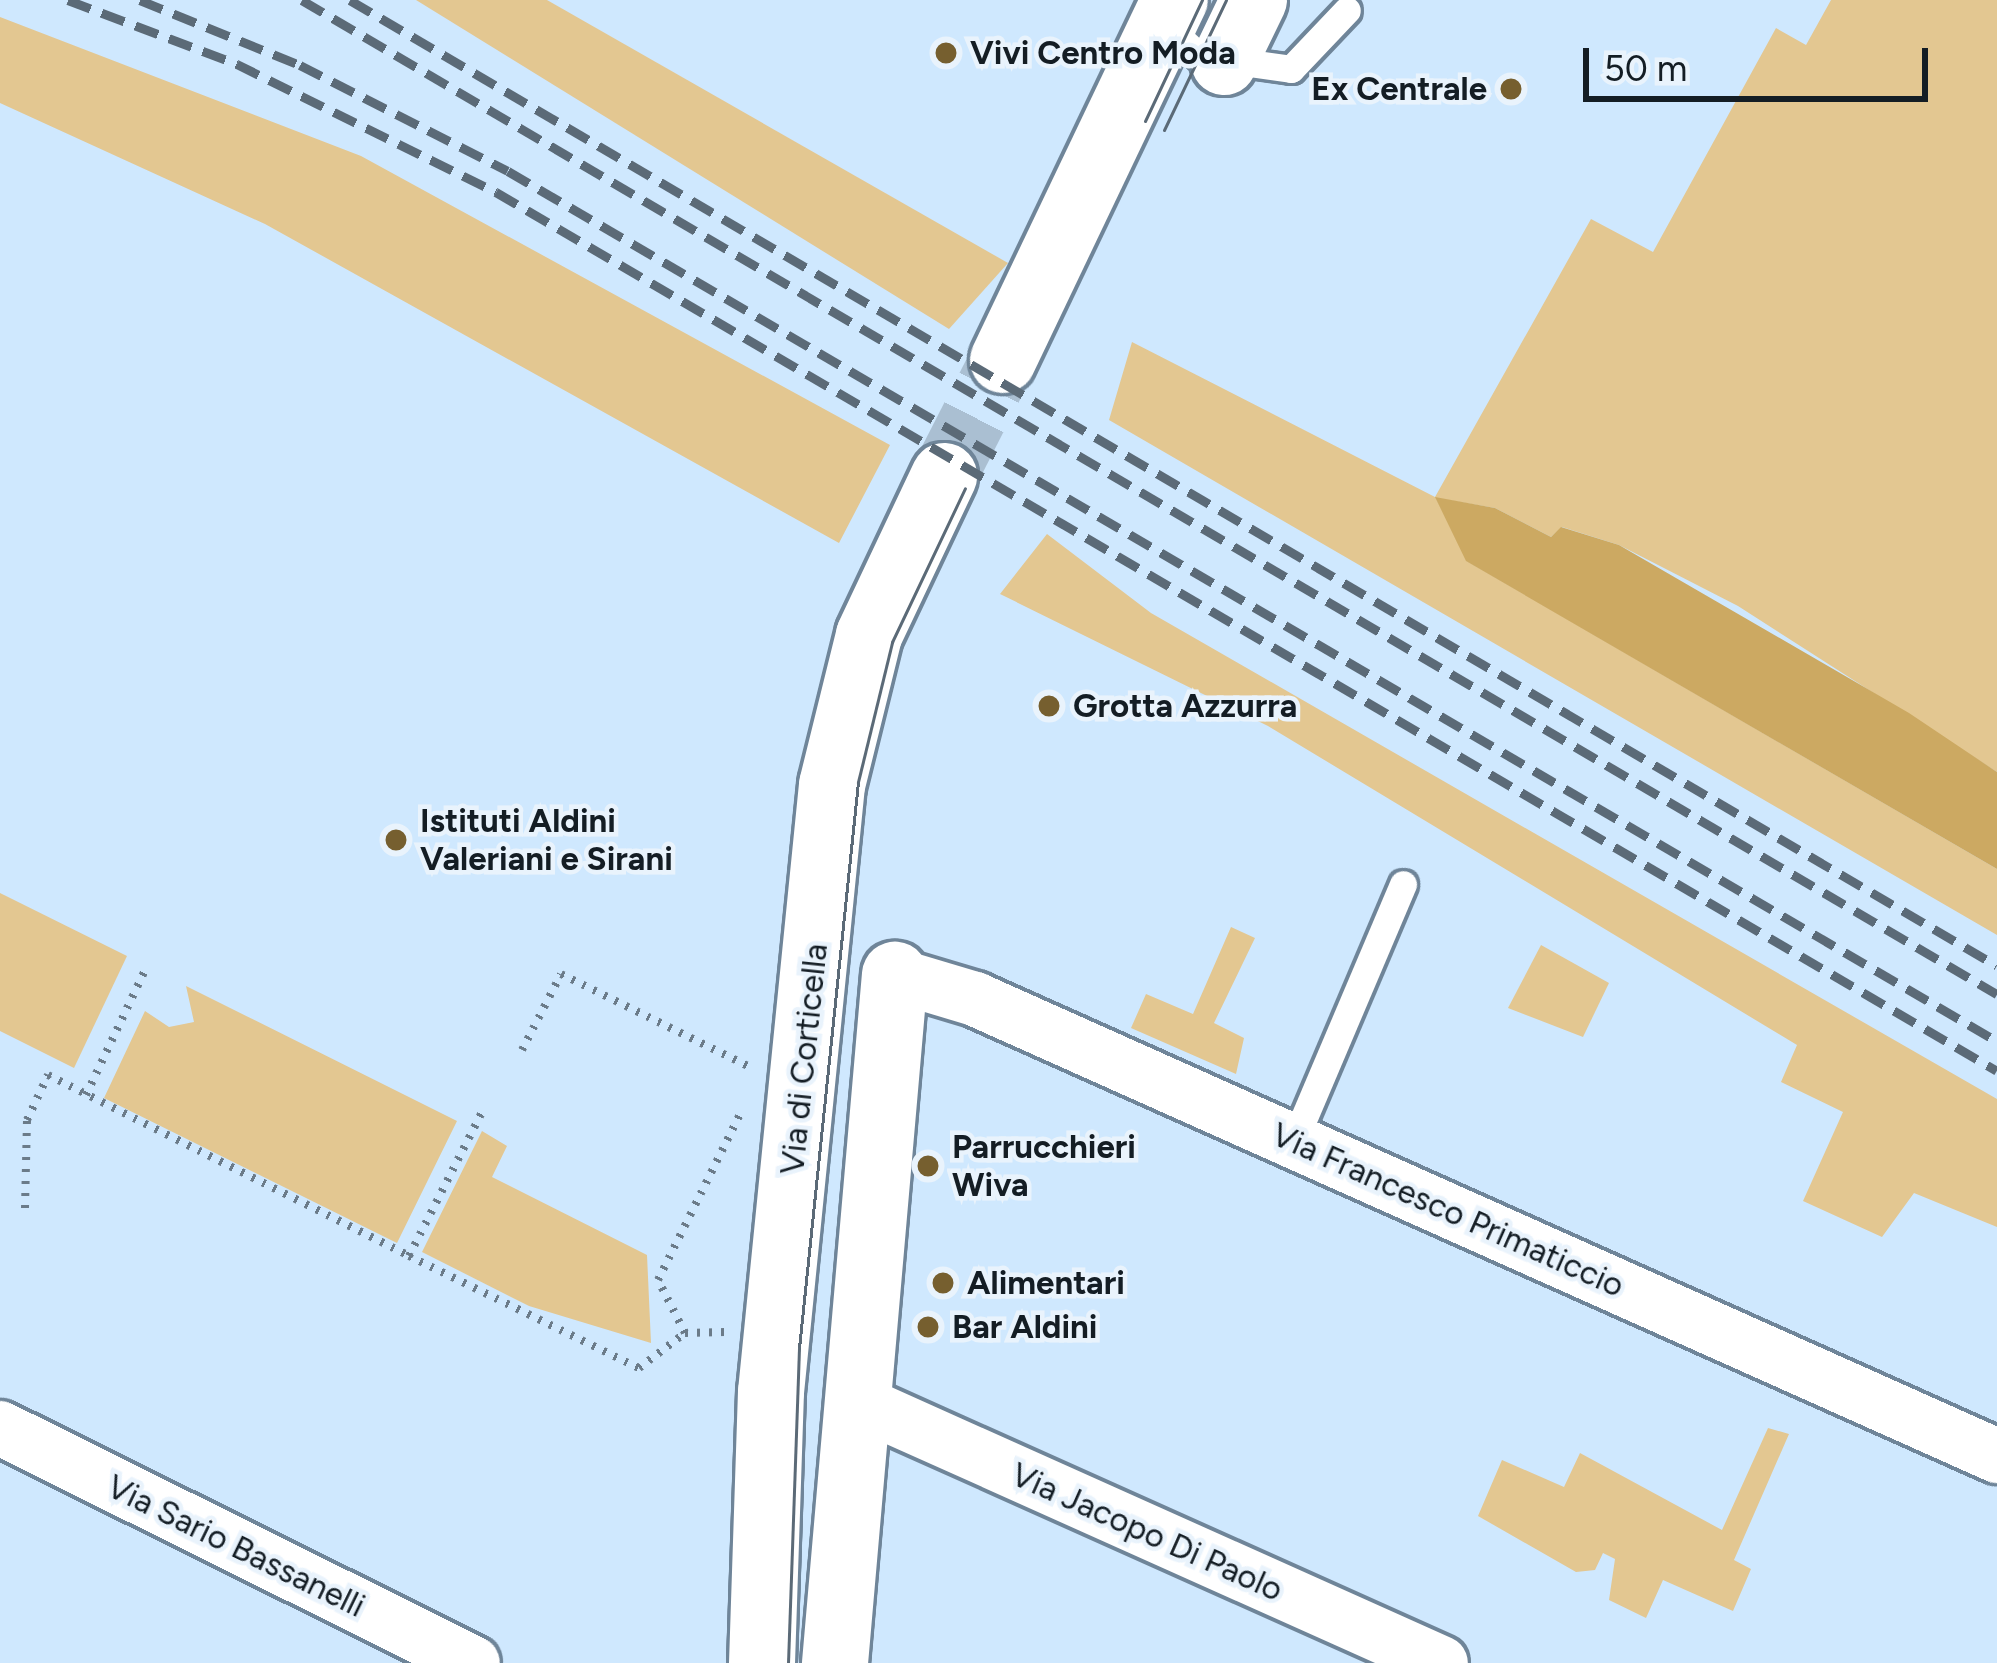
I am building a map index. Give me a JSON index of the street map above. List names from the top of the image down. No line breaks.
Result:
{"streets":{"main road":["Via di Corticella"],"street":["Via Francesco Primaticcio","Via Jacopo Di Paolo","Via Sario Bassanelli"]},"places":["Vivi Centro Moda","Ex Centrale","Grotta Azzurra","Istituti Aldini Valeriani e Sirani","Parrucchieri Wiva","Alimentari","Bar Aldini"],"scale_bar":"50 m"}
